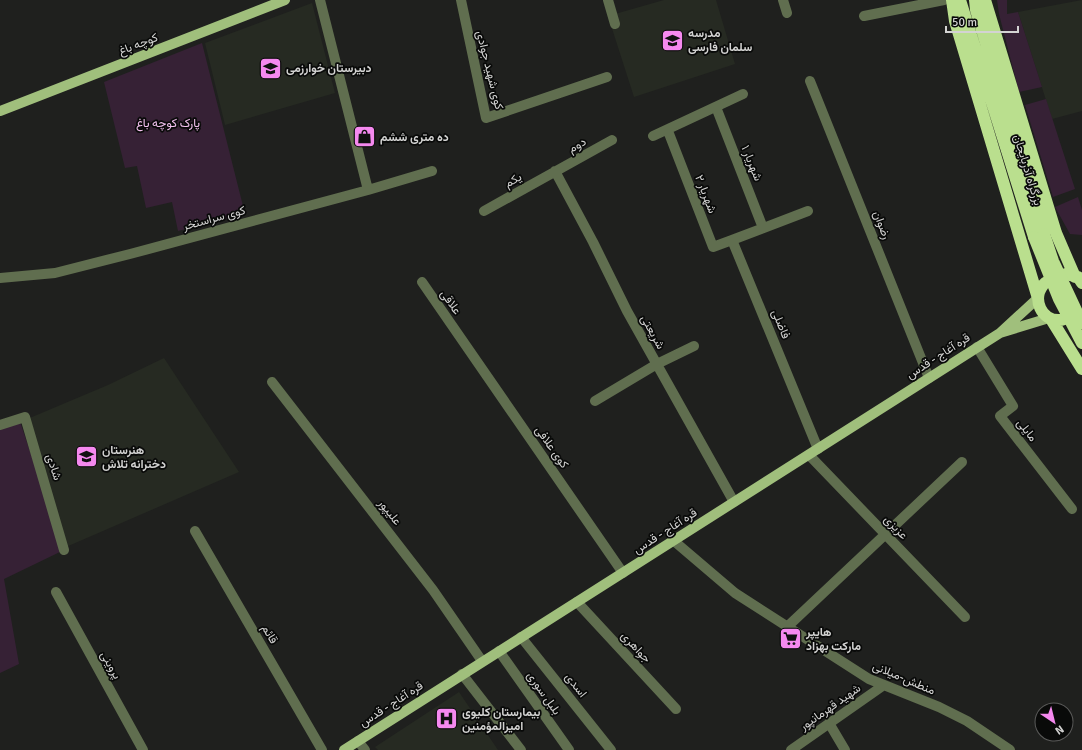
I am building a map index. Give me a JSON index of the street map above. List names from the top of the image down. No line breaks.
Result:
{"streets":{"highway":["بزرگراه آذربایجان"],"main road":["کوچه باغ","قره آغاج - قدس"],"street":["کوی شهید جوادی","دوم","شهریار ۱","یکم","شهریار ۲","کوی سراستخر","رضوان","علاقی","فاضلی","شریعتی","مایلی","کوی علافی","شادی","علیپور","عزیزی","قائم","جواهری","پروینی","منطش-میلانی","اسدی","بلبل سوری","شهید قهرمانپور"]},"crossings":[["دوم","یکم"],["دوم","شریعتی"],["یکم","شریعتی"],["شهریار ۲","فاضلی"],["رضوان","قره آغاج - قدس"],["علاقی","کوی علافی"],["فاضلی","قره آغاج - قدس"],["شریعتی","قره آغاج - قدس"],["قره آغاج - قدس","مایلی"],["قره آغاج - قدس","کوی علافی"],["قره آغاج - قدس","علیپور"],["قره آغاج - قدس","عزیزی"],["قره آغاج - قدس","جواهری"],["قره آغاج - قدس","منطش-میلانی"],["قره آغاج - قدس","اسدی"],["قره آغاج - قدس","بلبل سوری"],["منطش-میلانی","شهید قهرمانپور"]],"parks":["پارک کوچه باغ"],"places":{"school or university":["مدرسه سلمان فارسی","دبیرستان خوارزمی","هنرستان دخترانه تلاش"],"shop":["ده متری ششم"],"supermarket":["هایپر مارکت بهزاد"],"hospital":["بیمارستان کلیوی امیرالمؤمنین"]},"scale_bar":"50 m","north":"bottom right"}
